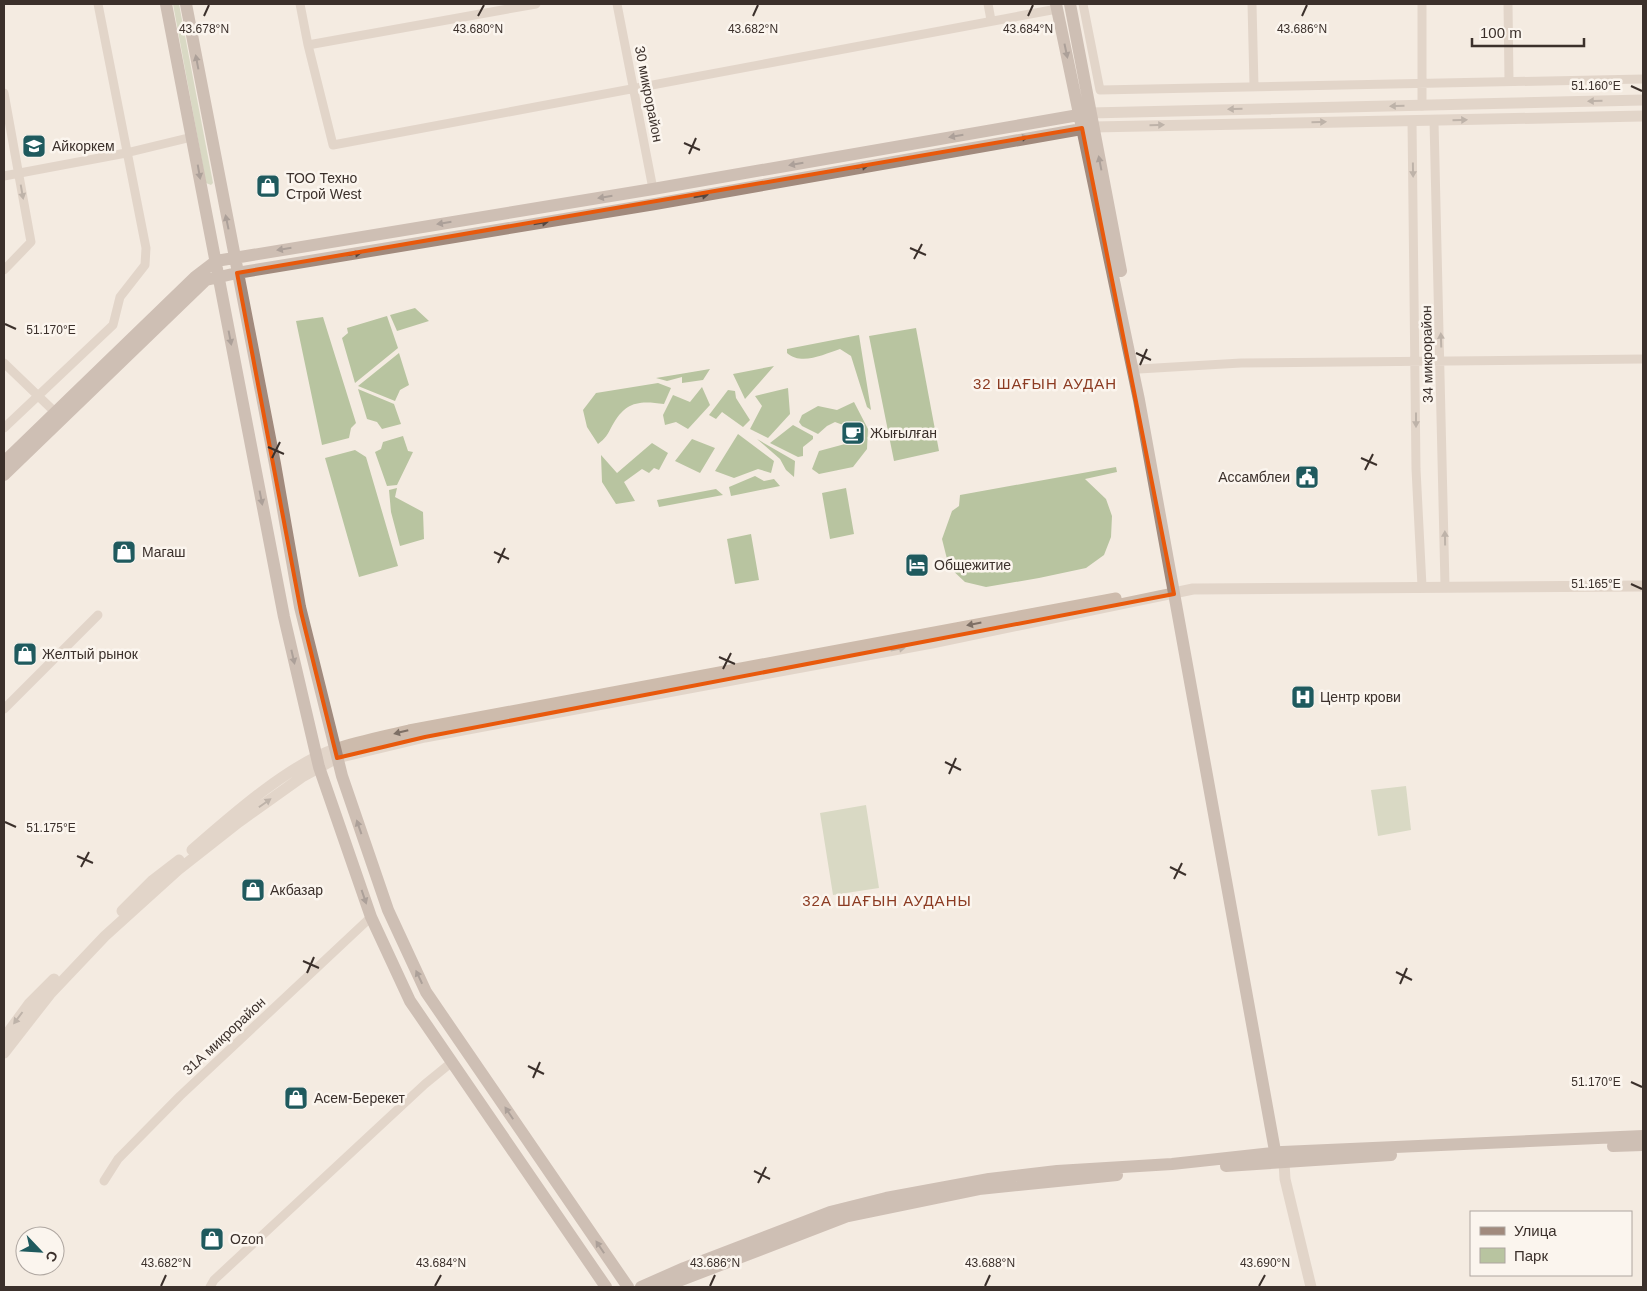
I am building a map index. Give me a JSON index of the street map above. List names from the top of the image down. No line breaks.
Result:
{"streets":{"street":["30 микрорайон","34 микрорайон","31А микрорайон"]},"districts":["32 ШАҒЫН АУДАН","32А ШАҒЫН АУДАНЫ"],"places":{"school or university":["Айкоркем"],"shop":["ТОО Техно Строй West","Магаш","Желтый рынок","Акбазар","Асем-Берекет","Ozon"],"cafe":["Жығылған"],"public building":["Ассамблеи"],"hotel":["Общежитие"],"hospital":["Центр крови"]},"legend":["Улица","Парк"],"scale_bar":"100 m","north":"bottom right","coordinates":["43.678°N","43.680°N","43.682°N","43.684°N","43.686°N","51.160°E","51.170°E","51.165°E","51.175°E","43.688°N","43.690°N"]}
